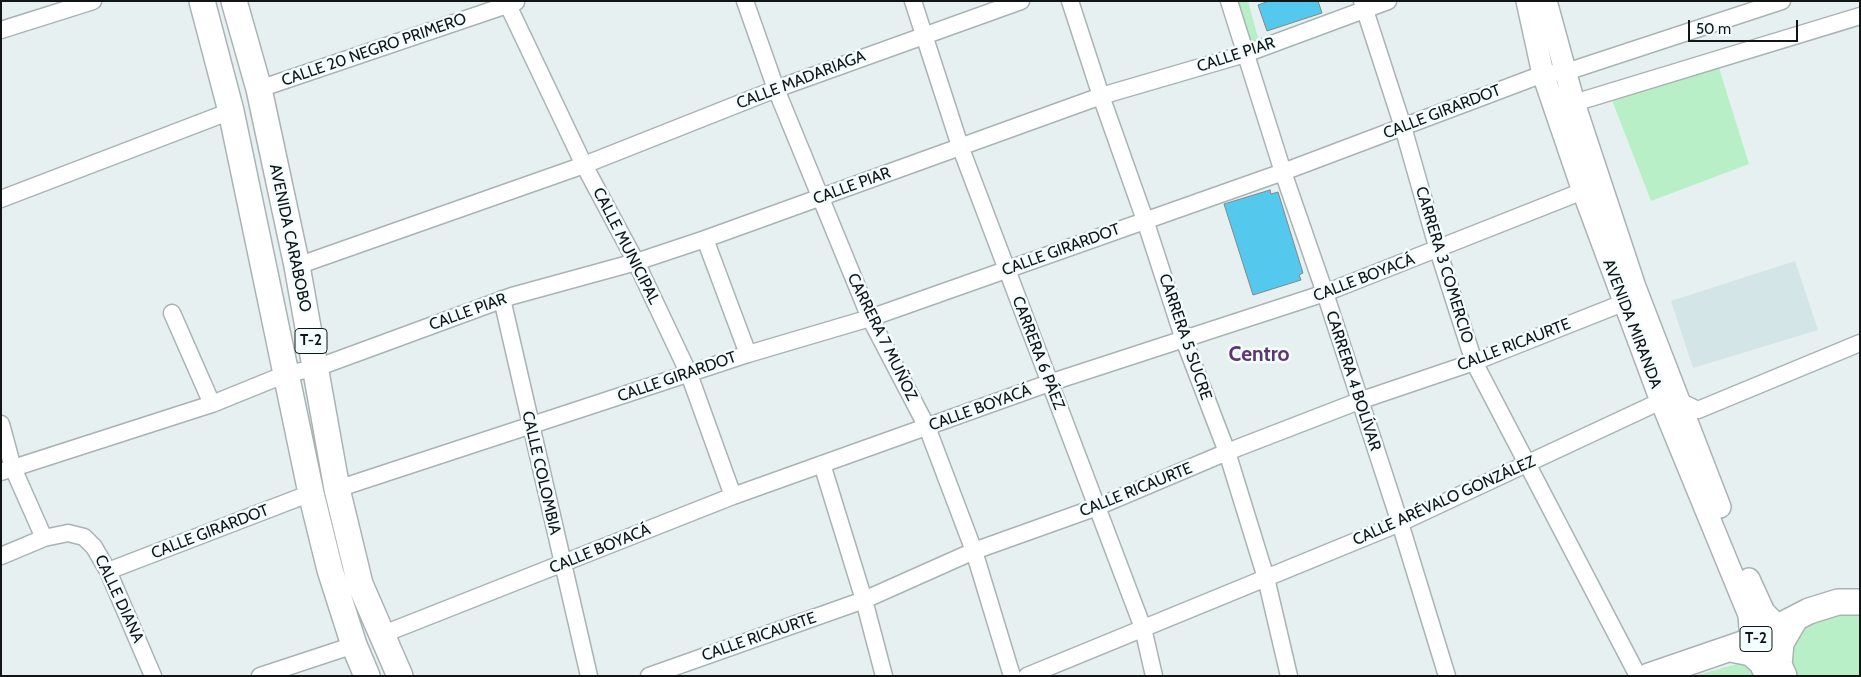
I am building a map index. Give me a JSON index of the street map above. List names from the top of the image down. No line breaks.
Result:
{"streets":{"highway":["AVENIDA CARABOBO","T-2"],"main road":["AVENIDA MIRANDA"],"street":["CALLE 20 NEGRO PRIMERO","CALLE PIAR","CALLE MADARIAGA","CALLE GIRARDOT","CALLE MUNICIPAL","CARRERA 3 COMERCIO","CALLE BOYACÁ","CARRERA 7 MUÑOZ","CARRERA 5 SUCRE","CALLE RICAURTE","CARRERA 6 PÁEZ","CARRERA 4 BOLÍVAR","CALLE COLOMBIA","CALLE ARÉVALO GONZÁLEZ","CALLE DIANA"]},"crossings":[["CALLE 20 NEGRO PRIMERO","AVENIDA CARABOBO"],["CALLE 20 NEGRO PRIMERO","CALLE MUNICIPAL"],["CALLE PIAR","AVENIDA CARABOBO"],["CALLE PIAR","CALLE MUNICIPAL"],["CALLE PIAR","CARRERA 3 COMERCIO"],["CALLE PIAR","CARRERA 7 MUÑOZ"],["CALLE PIAR","CARRERA 5 SUCRE"],["CALLE PIAR","CARRERA 6 PÁEZ"],["CALLE PIAR","CARRERA 4 BOLÍVAR"],["CALLE PIAR","CALLE COLOMBIA"],["CALLE MADARIAGA","AVENIDA CARABOBO"],["CALLE MADARIAGA","CALLE MUNICIPAL"],["CALLE MADARIAGA","CARRERA 7 MUÑOZ"],["CALLE MADARIAGA","CARRERA 6 PÁEZ"],["CALLE GIRARDOT","AVENIDA CARABOBO"],["CALLE GIRARDOT","CALLE MUNICIPAL"],["CALLE GIRARDOT","CARRERA 3 COMERCIO"],["CALLE GIRARDOT","AVENIDA MIRANDA"],["CALLE GIRARDOT","CARRERA 7 MUÑOZ"],["CALLE GIRARDOT","CARRERA 5 SUCRE"],["CALLE GIRARDOT","CARRERA 6 PÁEZ"],["CALLE GIRARDOT","CARRERA 4 BOLÍVAR"],["CALLE GIRARDOT","CALLE COLOMBIA"],["CALLE GIRARDOT","CALLE DIANA"],["AVENIDA CARABOBO","CALLE BOYACÁ"],["CALLE MUNICIPAL","CALLE BOYACÁ"],["CARRERA 3 COMERCIO","CALLE BOYACÁ"],["CARRERA 3 COMERCIO","CALLE RICAURTE"],["CARRERA 3 COMERCIO","CALLE ARÉVALO GONZÁLEZ"],["CALLE BOYACÁ","AVENIDA MIRANDA"],["CALLE BOYACÁ","CARRERA 7 MUÑOZ"],["CALLE BOYACÁ","CARRERA 5 SUCRE"],["CALLE BOYACÁ","CARRERA 6 PÁEZ"],["CALLE BOYACÁ","CARRERA 4 BOLÍVAR"],["CALLE BOYACÁ","CALLE COLOMBIA"],["AVENIDA MIRANDA","T-2"],["AVENIDA MIRANDA","CALLE RICAURTE"],["AVENIDA MIRANDA","CALLE ARÉVALO GONZÁLEZ"],["CARRERA 7 MUÑOZ","CALLE RICAURTE"],["CARRERA 5 SUCRE","CALLE RICAURTE"],["CARRERA 5 SUCRE","CALLE ARÉVALO GONZÁLEZ"],["CALLE RICAURTE","CARRERA 6 PÁEZ"],["CALLE RICAURTE","CARRERA 4 BOLÍVAR"],["CARRERA 6 PÁEZ","CALLE ARÉVALO GONZÁLEZ"],["CARRERA 4 BOLÍVAR","CALLE ARÉVALO GONZÁLEZ"]],"districts":["Centro"],"scale_bar":"50 m"}
